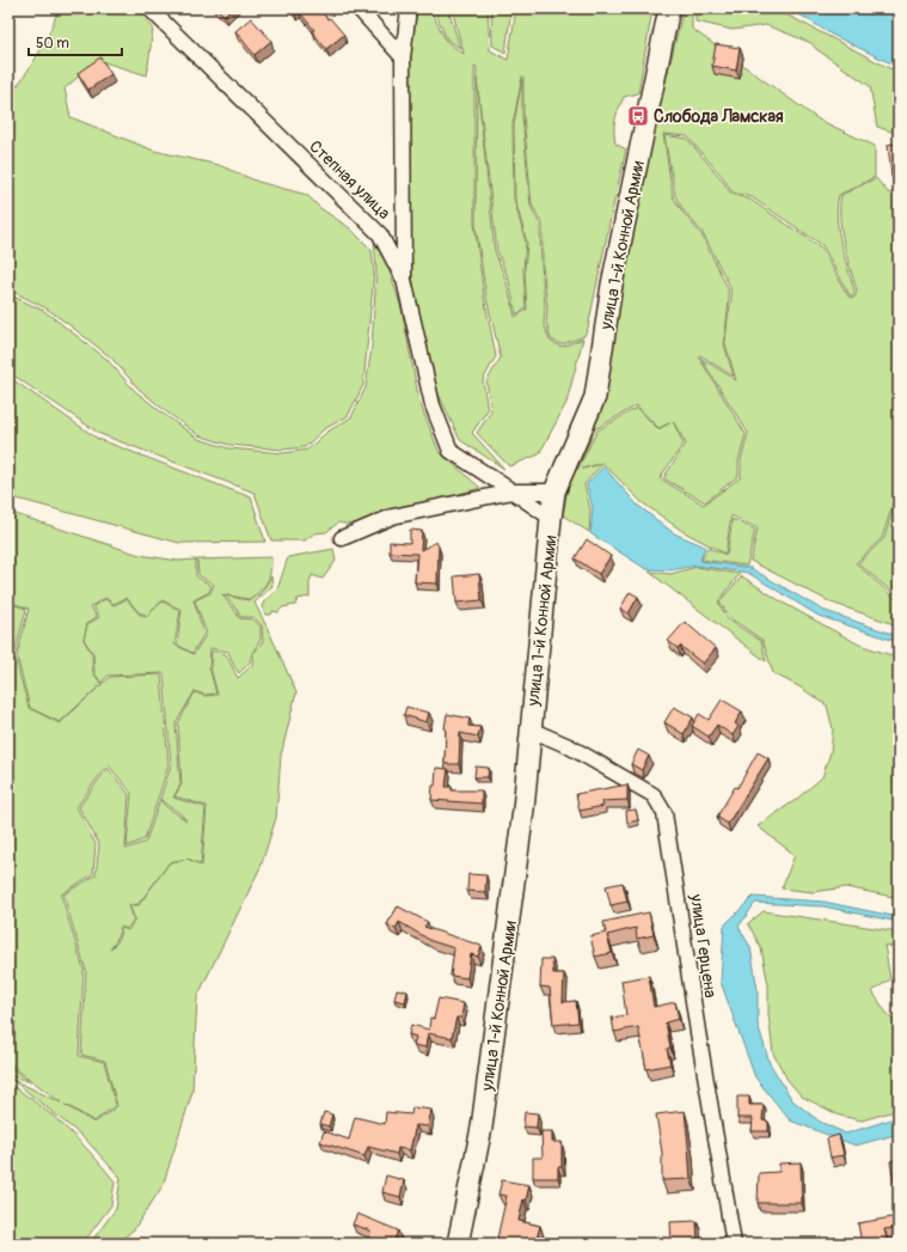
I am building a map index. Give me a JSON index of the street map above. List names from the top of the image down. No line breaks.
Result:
{"streets":{"main road":["улица 1-й Конной Армии"],"street":["Степная улица","улица Герцена"]},"crossings":[["Степная улица","улица 1-й Конной Армии"],["улица 1-й Конной Армии","улица Герцена"]],"places":{"bus stop":["Слобода Ламская"]},"scale_bar":"50 m"}
